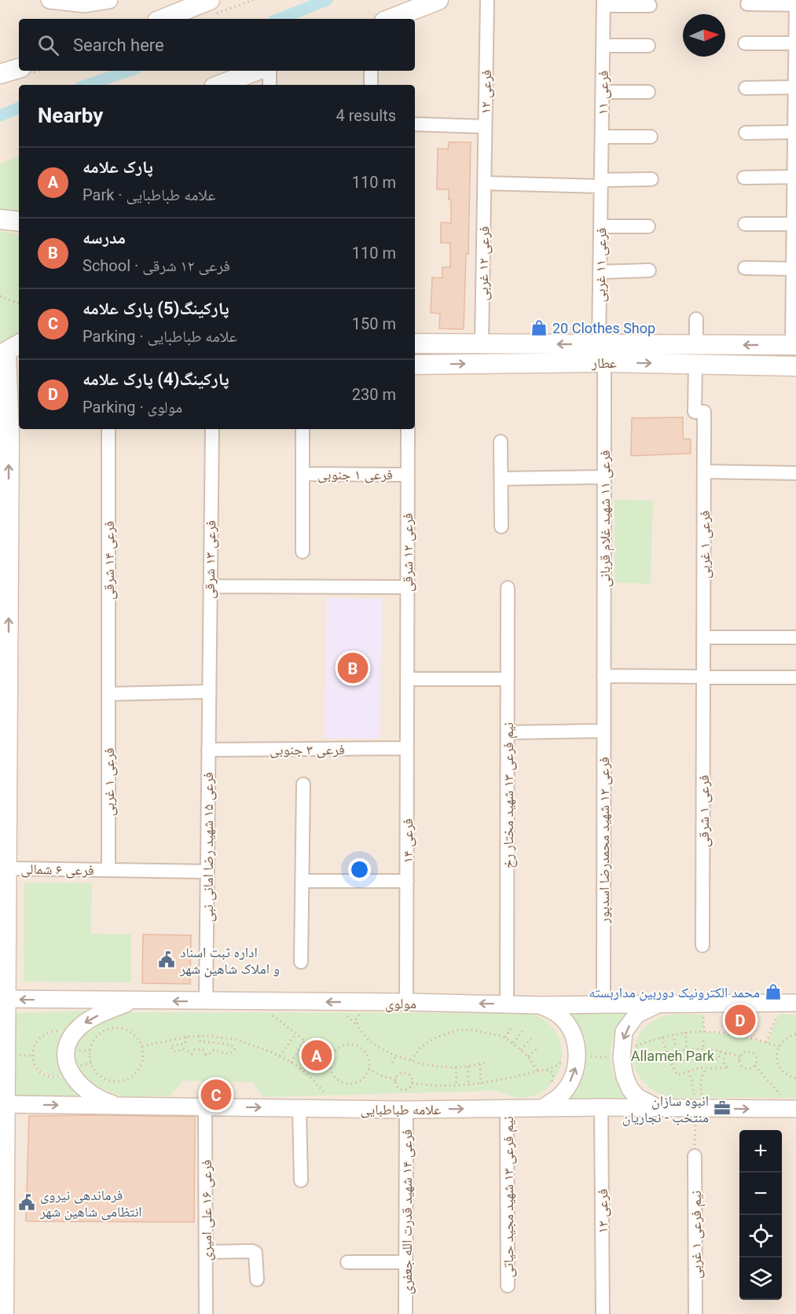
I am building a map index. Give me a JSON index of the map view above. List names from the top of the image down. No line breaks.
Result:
{"streets":{"main road":["عطار"],"street":["فرعی ۱۲","فرعی ۱۱","فرعی ۱۲ غربی","فرعی ۱۱ غربی","فرعی ۱ جنوبی","فرعی ۱۱ شهید غلام قربانی","فرعی ۱ غربی","فرعی ۱۲ شرقی","فرعی ۱۳ شرقی","فرعی ۱۴ شرقی","فرعی ۳ جنوبی","نیم فرعی ۱۳ شهید مختار رخ","فرعی ۱ شرقی","فرعی ۱۲ شهید محمدرضا اسدپور","فرعی ۱۴","فرعی ۱۵ شهید رضا امانی نبی","فرعی ۶ شمالی","مولوی","علامه طباطبایی","نیم فرعی ۱۳ شهید مجید حیاتی","فرعی ۱۶ علی امیری","فرعی ۱۴ شهید قدرت الله جعفری","نیم فرعی ۱ غربی"]},"crossings":[["فرعی ۱۲","فرعی ۱۲ غربی"],["فرعی ۱۲","علامه طباطبایی"],["فرعی ۱۱","فرعی ۱۱ غربی"],["فرعی ۱۲ غربی","عطار"],["فرعی ۱۱ غربی","عطار"],["عطار","فرعی ۱۱ شهید غلام قربانی"],["عطار","فرعی ۱ غربی"],["فرعی ۱ جنوبی","فرعی ۱۲ شرقی"],["فرعی ۱۱ شهید غلام قربانی","فرعی ۱۲ شهید محمدرضا اسدپور"],["فرعی ۱ غربی","فرعی ۱۴ شرقی"],["فرعی ۱ غربی","فرعی ۱ شرقی"],["فرعی ۱ غربی","فرعی ۶ شمالی"],["فرعی ۱۲ شرقی","فرعی ۱۴"],["فرعی ۱۳ شرقی","فرعی ۱۵ شهید رضا امانی نبی"],["فرعی ۳ جنوبی","فرعی ۱۴"],["فرعی ۳ جنوبی","فرعی ۱۵ شهید رضا امانی نبی"],["نیم فرعی ۱۳ شهید مختار رخ","مولوی"],["فرعی ۱۲ شهید محمدرضا اسدپور","مولوی"],["فرعی ۱۴","مولوی"],["فرعی ۱۵ شهید رضا امانی نبی","فرعی ۶ شمالی"],["فرعی ۱۵ شهید رضا امانی نبی","مولوی"],["علامه طباطبایی","نیم فرعی ۱۳ شهید مجید حیاتی"],["علامه طباطبایی","فرعی ۱۶ علی امیری"],["علامه طباطبایی","فرعی ۱۴ شهید قدرت الله جعفری"]],"one_way":["مولوی","علامه طباطبایی"],"parks":["Allameh Park"],"places":{"shop":["20 Clothes Shop","محمد الکترونیک دوربین مداربسته"],"public building":["اداره ثبت اسناد و املاک شاهین شهر","فرماندهی نیروی انتظامی شاهین شهر"],"office":["انبوه سازان منتخب - نجاریان"]},"north":"right","page":{"search":"Search here","heading":["Nearby","4 results"],"list":[{"mark":"A","name":"پارک علامه","note":"Park · علامه طباطبایی","value":"110 m"},{"mark":"B","name":"مدرسه","note":"School · فرعی ۱۲ شرقی","value":"110 m"},{"mark":"C","name":"پارکینگ(5) پارک علامه","note":"Parking · علامه طباطبایی","value":"150 m"},{"mark":"D","name":"پارکینگ(4) پارک علامه","note":"Parking · مولوی","value":"230 m"}],"pins":["B","D","A","C"],"map_buttons":["+","−"]}}
